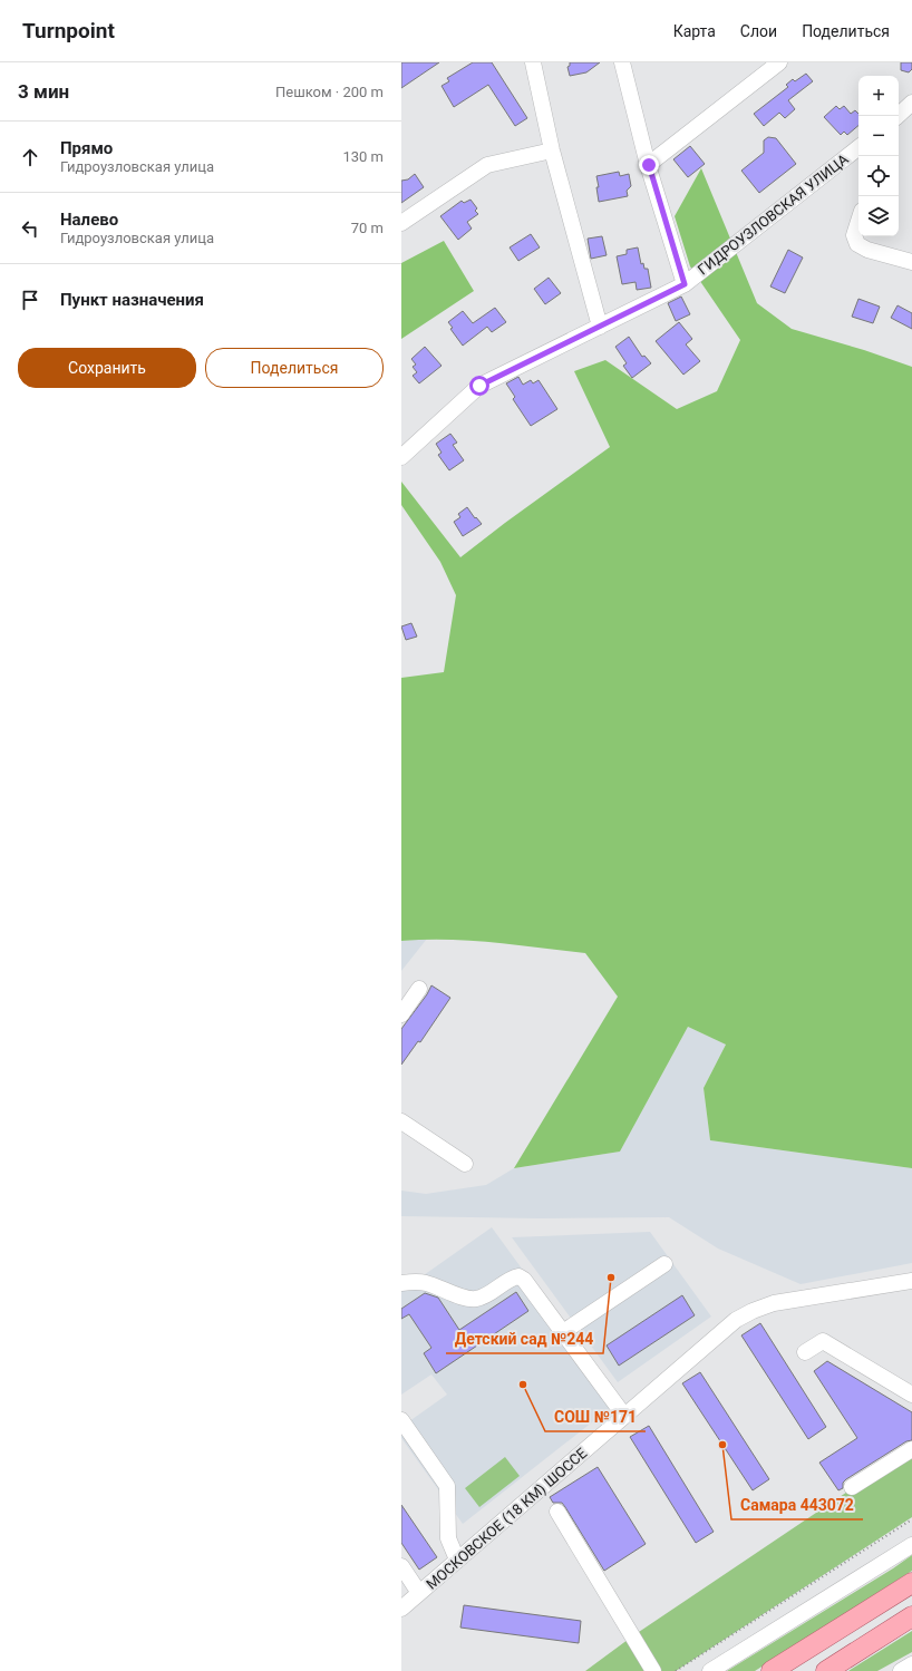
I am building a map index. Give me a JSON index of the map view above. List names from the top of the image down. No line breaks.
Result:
{"streets":{"street":["ГИДРОУЗЛОВСКАЯ УЛИЦА","МОСКОВСКОЕ (18 КМ) ШОССЕ"]},"places":["Детский сад №244","СОШ №171","Самара 443072"],"page":{"header":"Turnpoint","nav":["Карта","Слои","Поделиться"],"heading":["3 мин","Пешком · 200 m"],"map_buttons":["+","−"],"list":[["Прямо","Гидроузловская улица","130 m"],["Налево","Гидроузловская улица","70 m"],"Пункт назначения"],"buttons":["Сохранить","Поделиться"]}}
